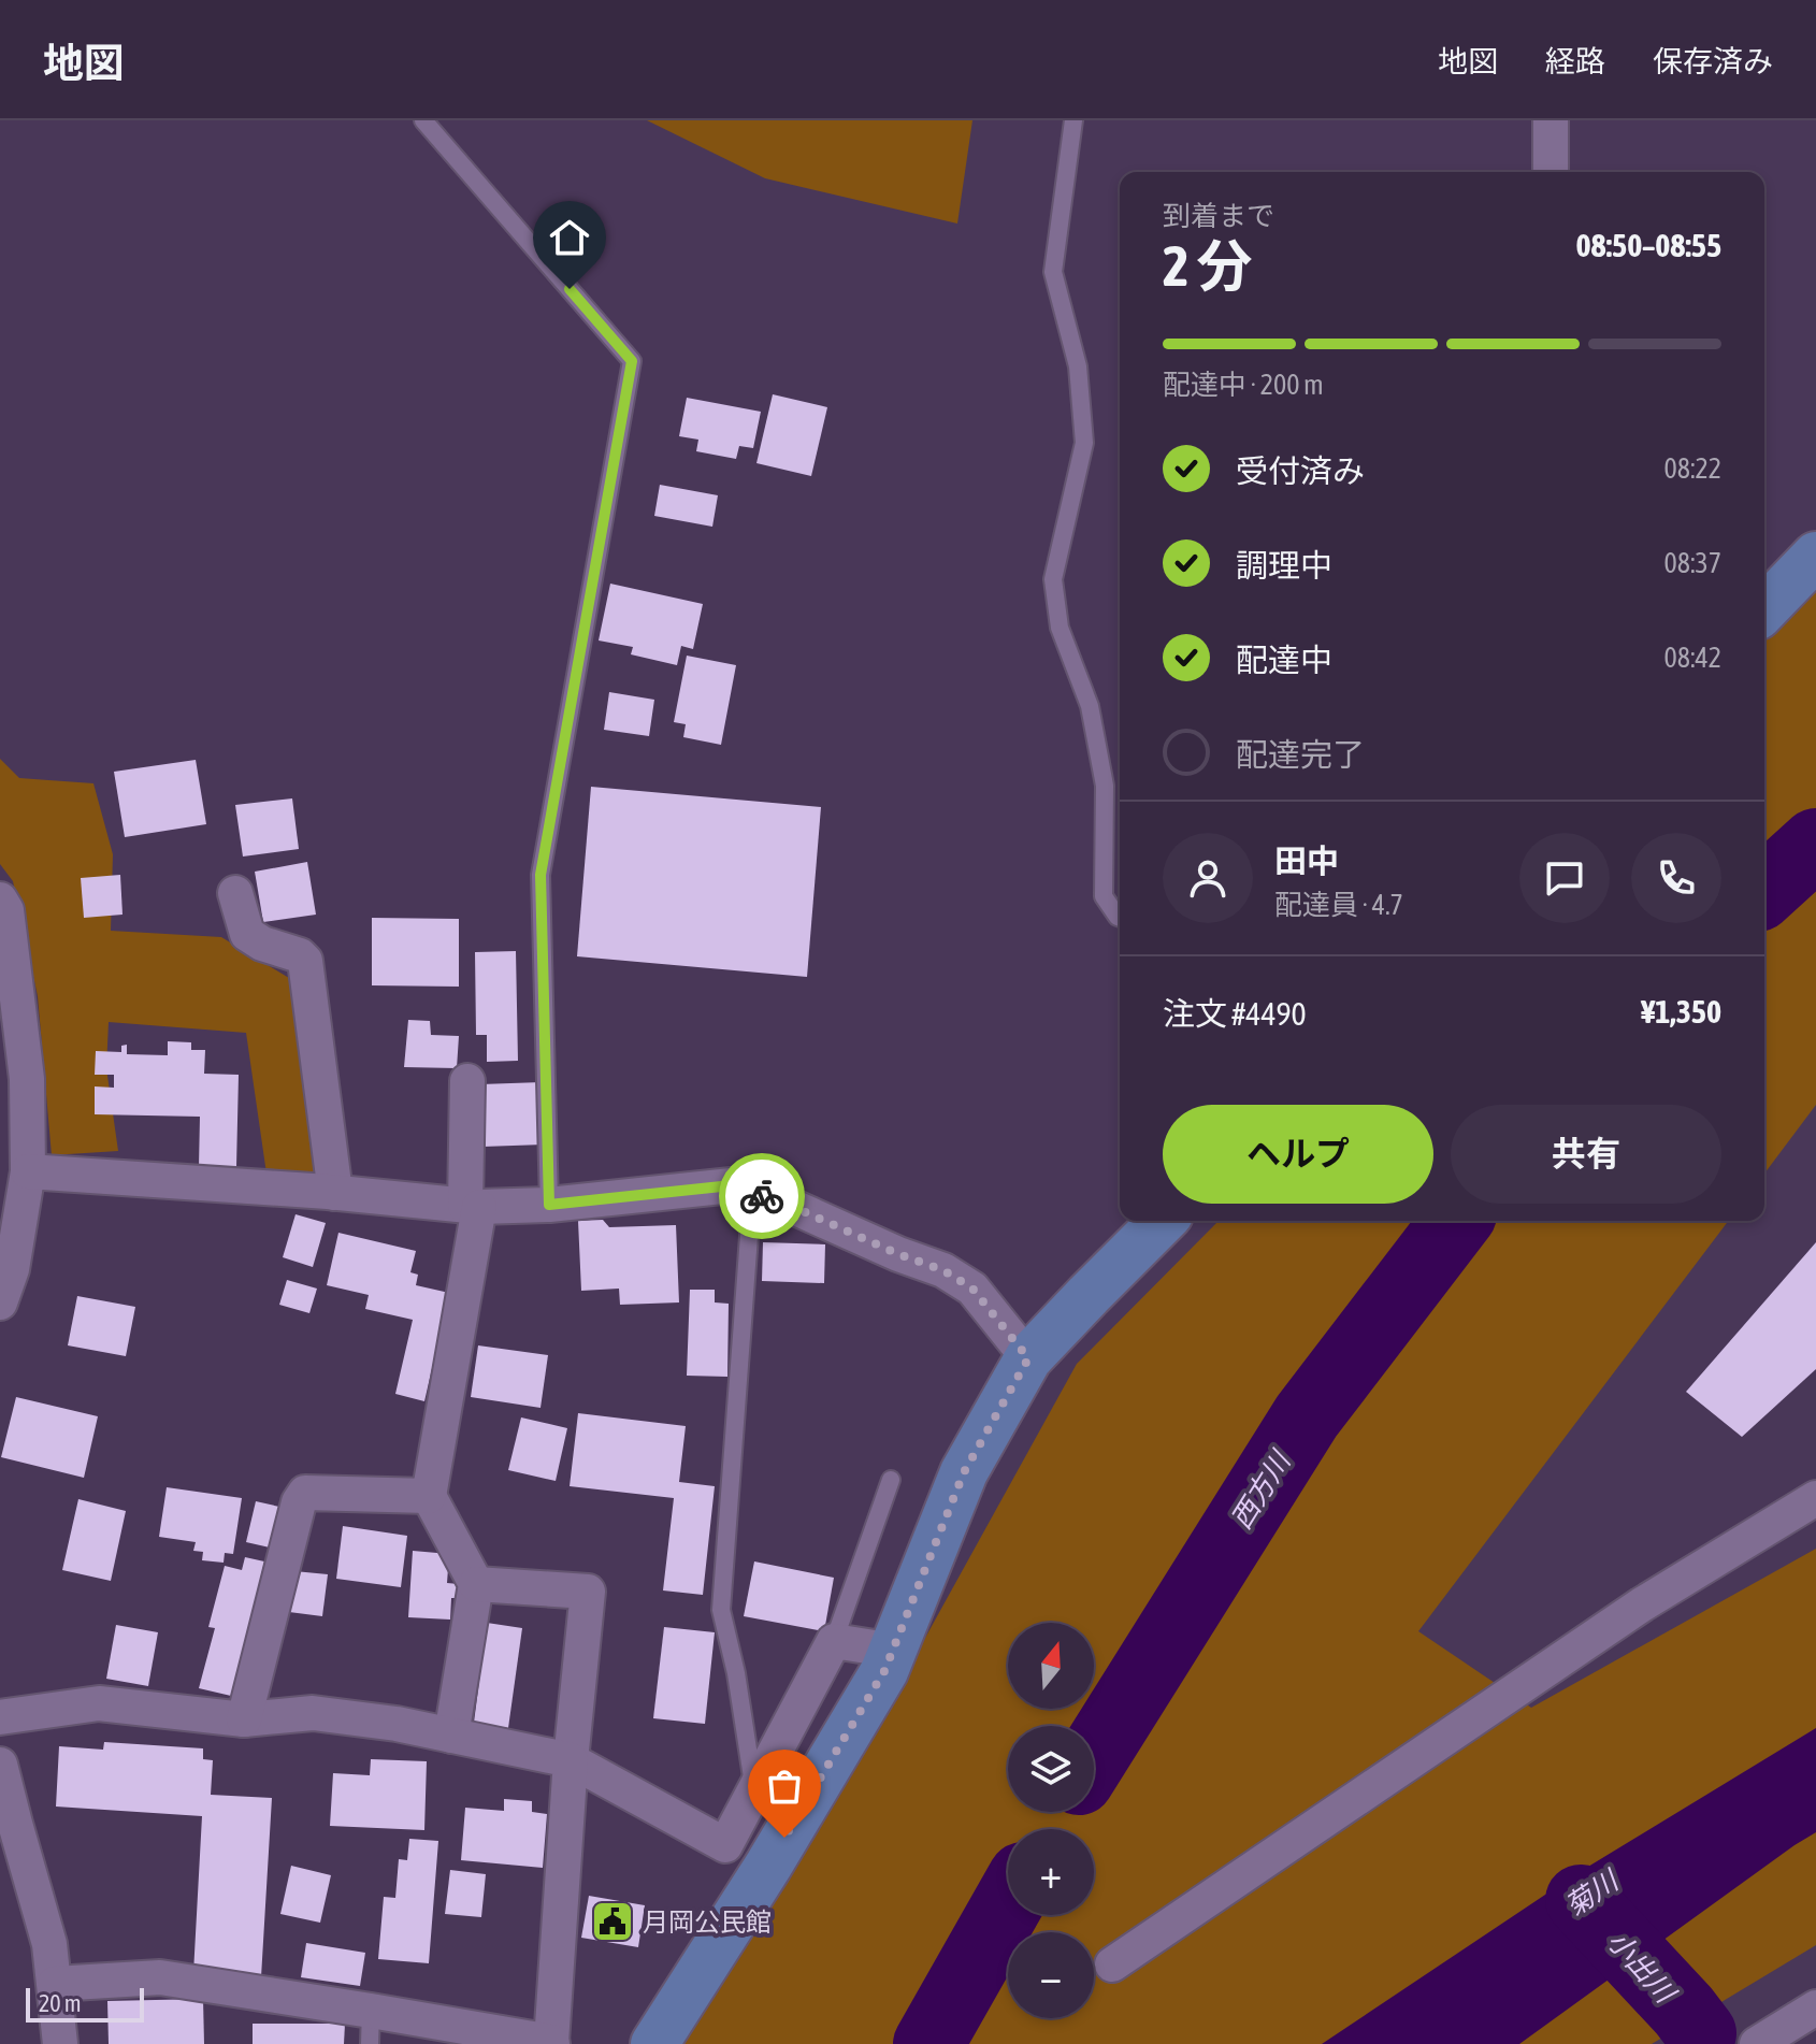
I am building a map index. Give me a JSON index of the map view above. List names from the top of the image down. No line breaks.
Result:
{"water":["西方川","菊川","小出川"],"places":{"public building":["月岡公民館"]},"scale_bar":"20 m","north":"top","page":{"header":"地図","nav":["地図","経路","保存済み"],"heading":["2 分","到着まで","08:50–08:55"],"panel":["田中","配達員 · 4.7","注文 #4490","¥1,350"],"bar":"配達中 · 200 m","list":[["受付済み","08:22"],["調理中","08:37"],["配達中","08:42"],"配達完了"],"buttons":["ヘルプ","共有"],"map_buttons":["+","−"],"scale":"20 m"}}
